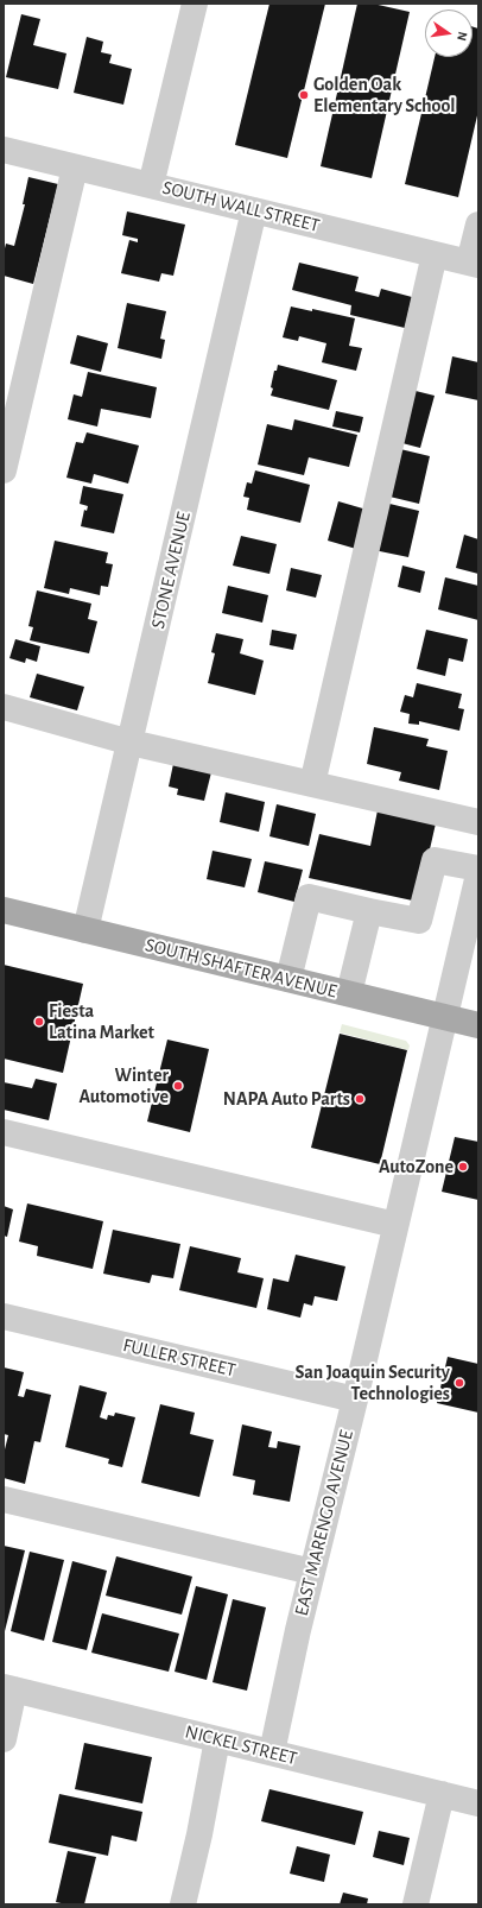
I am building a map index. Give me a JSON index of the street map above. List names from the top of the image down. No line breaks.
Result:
{"streets":{"main road":["SOUTH SHAFTER AVENUE"],"street":["SOUTH WALL STREET","STONE AVENUE","FULLER STREET","EAST MARENGO AVENUE","NICKEL STREET"]},"crossings":[["SOUTH WALL STREET","STONE AVENUE"],["STONE AVENUE","SOUTH SHAFTER AVENUE"],["SOUTH SHAFTER AVENUE","EAST MARENGO AVENUE"],["FULLER STREET","EAST MARENGO AVENUE"],["EAST MARENGO AVENUE","NICKEL STREET"]],"places":["Golden Oak Elementary School","Fiesta Latina Market","Winter Automotive","NAPA Auto Parts","AutoZone","San Joaquin Security Technologies"],"north":"right"}
